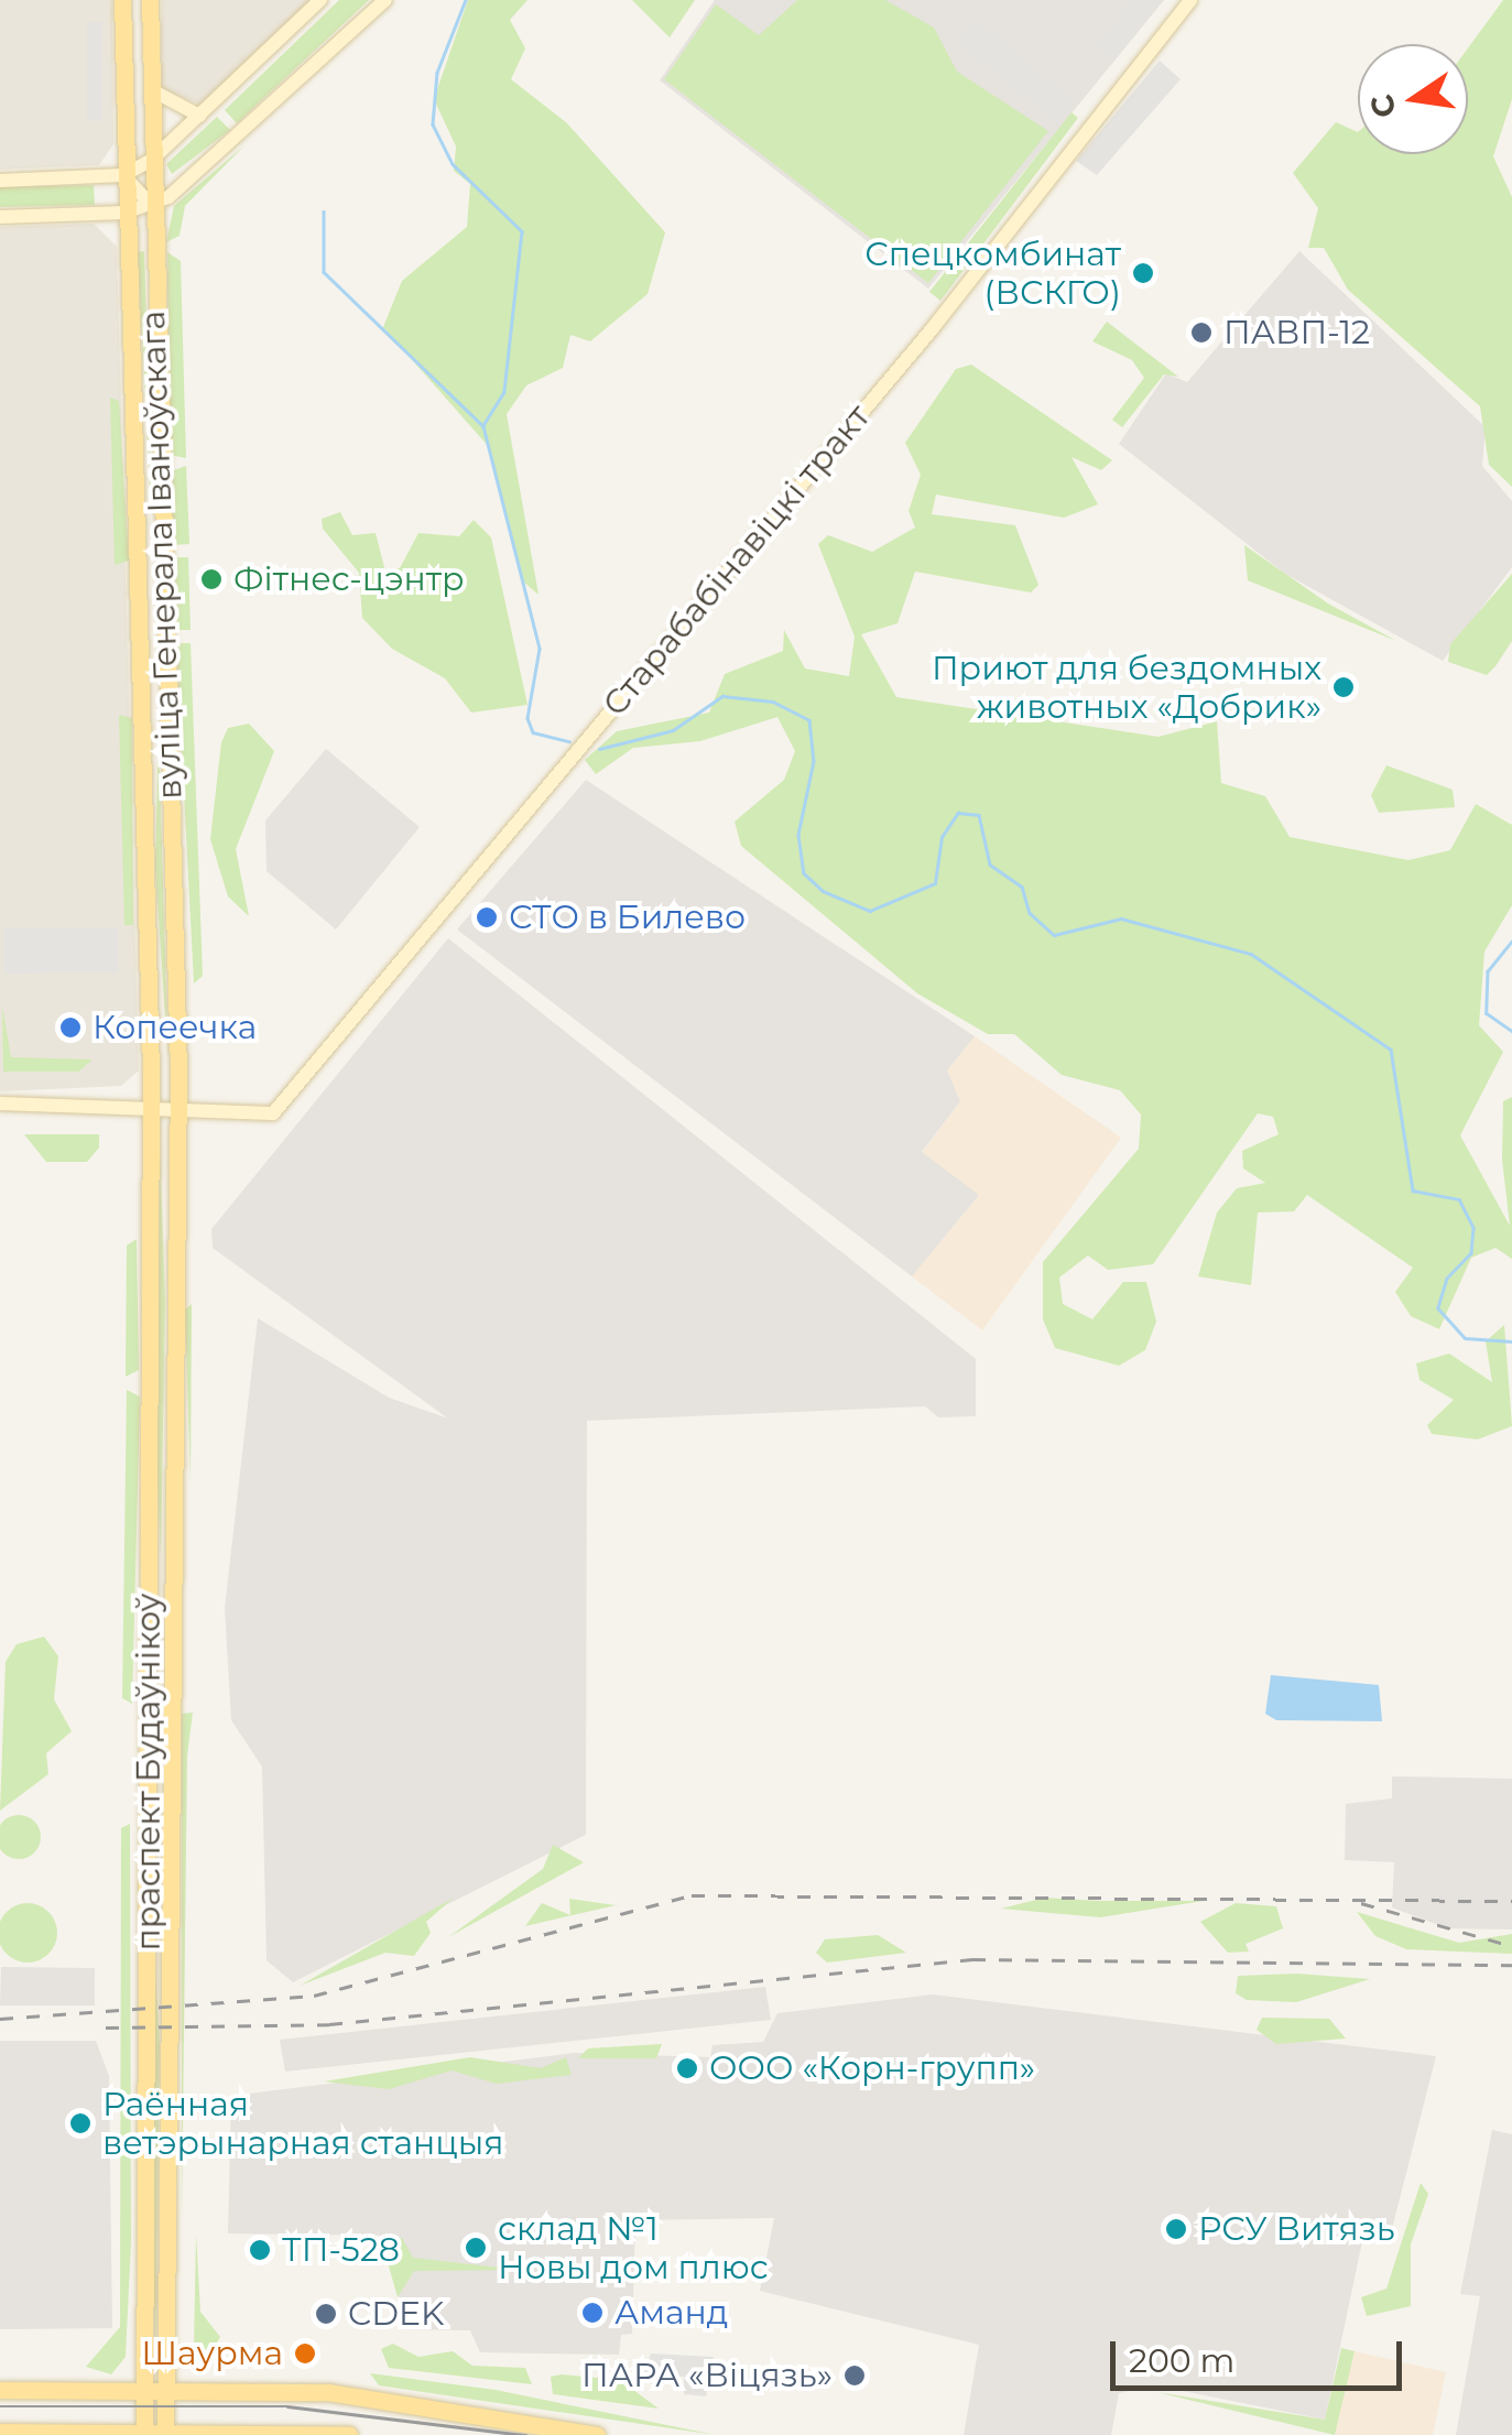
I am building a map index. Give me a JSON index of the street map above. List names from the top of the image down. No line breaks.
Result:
{"streets":{"main road":["вуліца Генерала Іваноўскага","праспект Будаўнікоў"],"street":["Старабабінавіцкі тракт"]},"crossings":[["вуліца Генерала Іваноўскага","Старабабінавіцкі тракт"],["вуліца Генерала Іваноўскага","праспект Будаўнікоў"],["Старабабінавіцкі тракт","праспект Будаўнікоў"]],"places":["Спецкомбинат (ВСКГО)","ПАВП-12","Фітнес-цэнтр","Приют для бездомных животных «Добрик»","СТО в Билево","Копеечка","ООО «Корн-групп»","Раённая ветэрынарная станцыя","РСУ Витязь","склад №1 Новы дом плюс","ТП-528","Аманд","CDEK","Шаурма","ПАРА «Віцязь»"],"scale_bar":"200 m","north":"left"}
